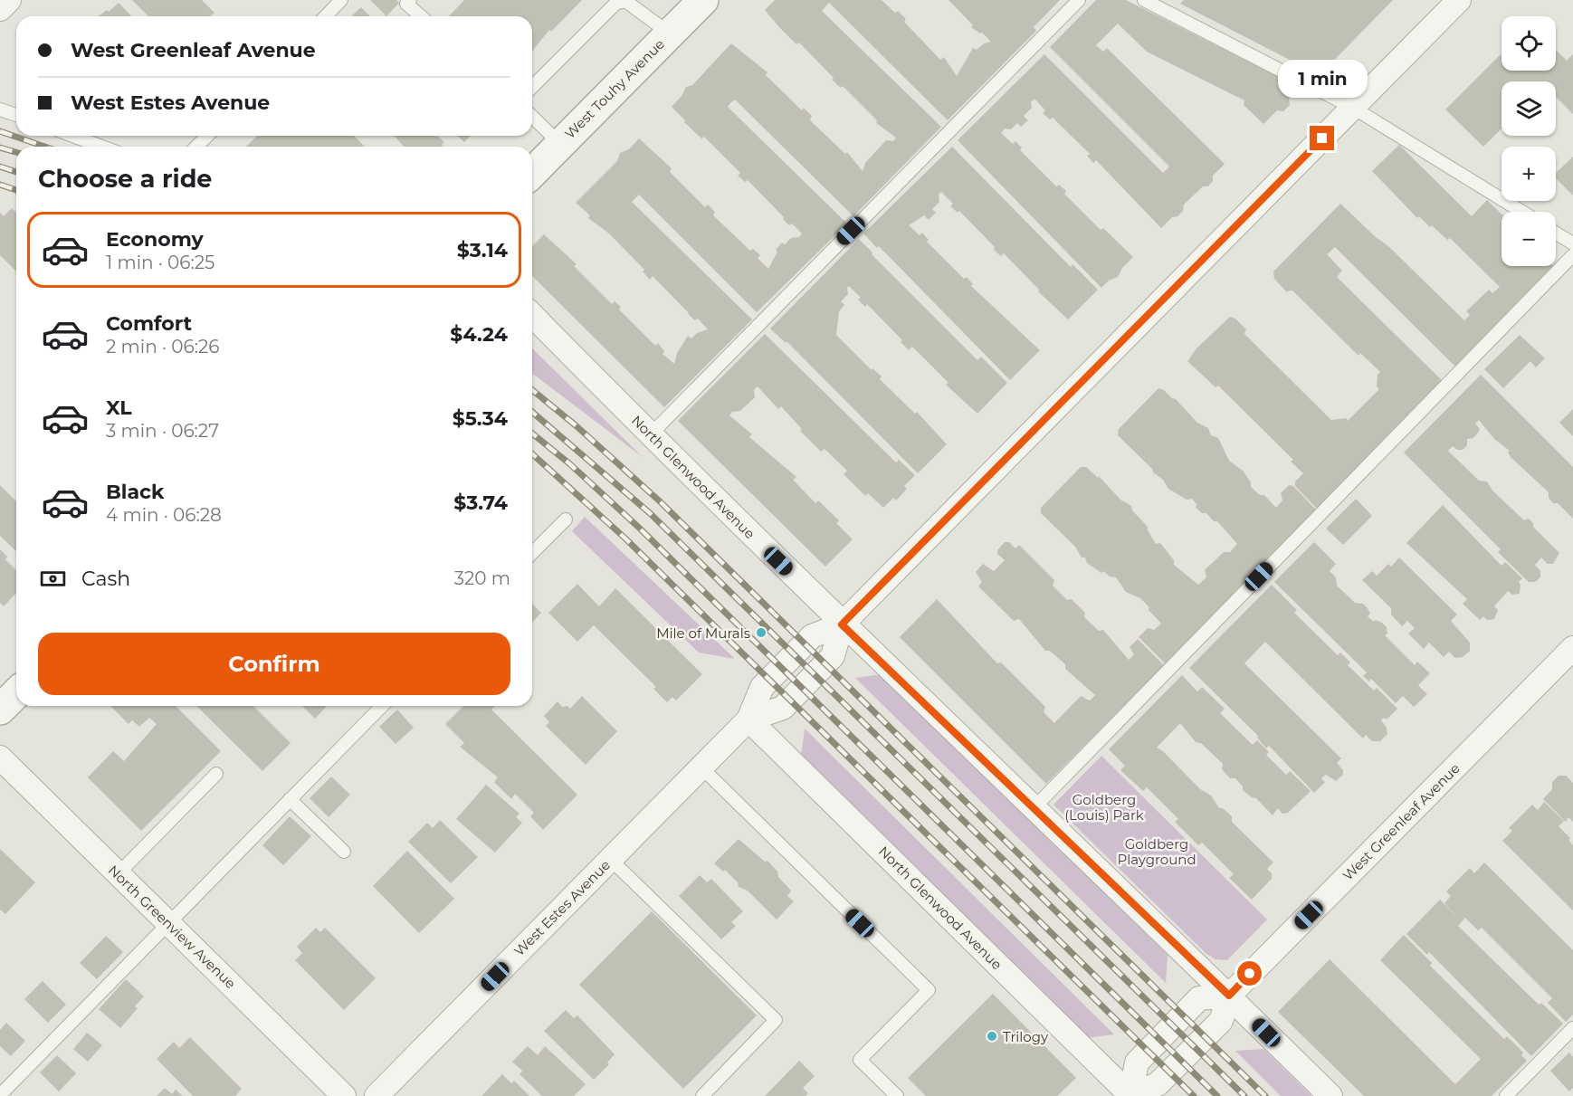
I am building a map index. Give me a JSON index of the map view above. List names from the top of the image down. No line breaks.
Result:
{"streets":{"street":["West Touhy Avenue","North Glenwood Avenue","West Greenleaf Avenue","West Estes Avenue","North Greenview Avenue"]},"crossings":[["North Glenwood Avenue","West Greenleaf Avenue"],["North Glenwood Avenue","West Estes Avenue"]],"parks":["Goldberg (Louis) Park","Goldberg Playground"],"places":["Mile of Murals","Trilogy"],"page":{"map_buttons":["+","−"],"banner":["West Greenleaf Avenue","West Estes Avenue"],"bubble":"1 min","heading":"Choose a ride","list":[{"name":"Economy","note":"1 min · 06:25","value":"$3.14"},{"name":"Comfort","note":"2 min · 06:26","value":"$4.24"},{"name":"XL","note":"3 min · 06:27","value":"$5.34"},{"name":"Black","note":"4 min · 06:28","value":"$3.74"}],"pay":["Cash","320 m"],"buttons":"Confirm"}}
